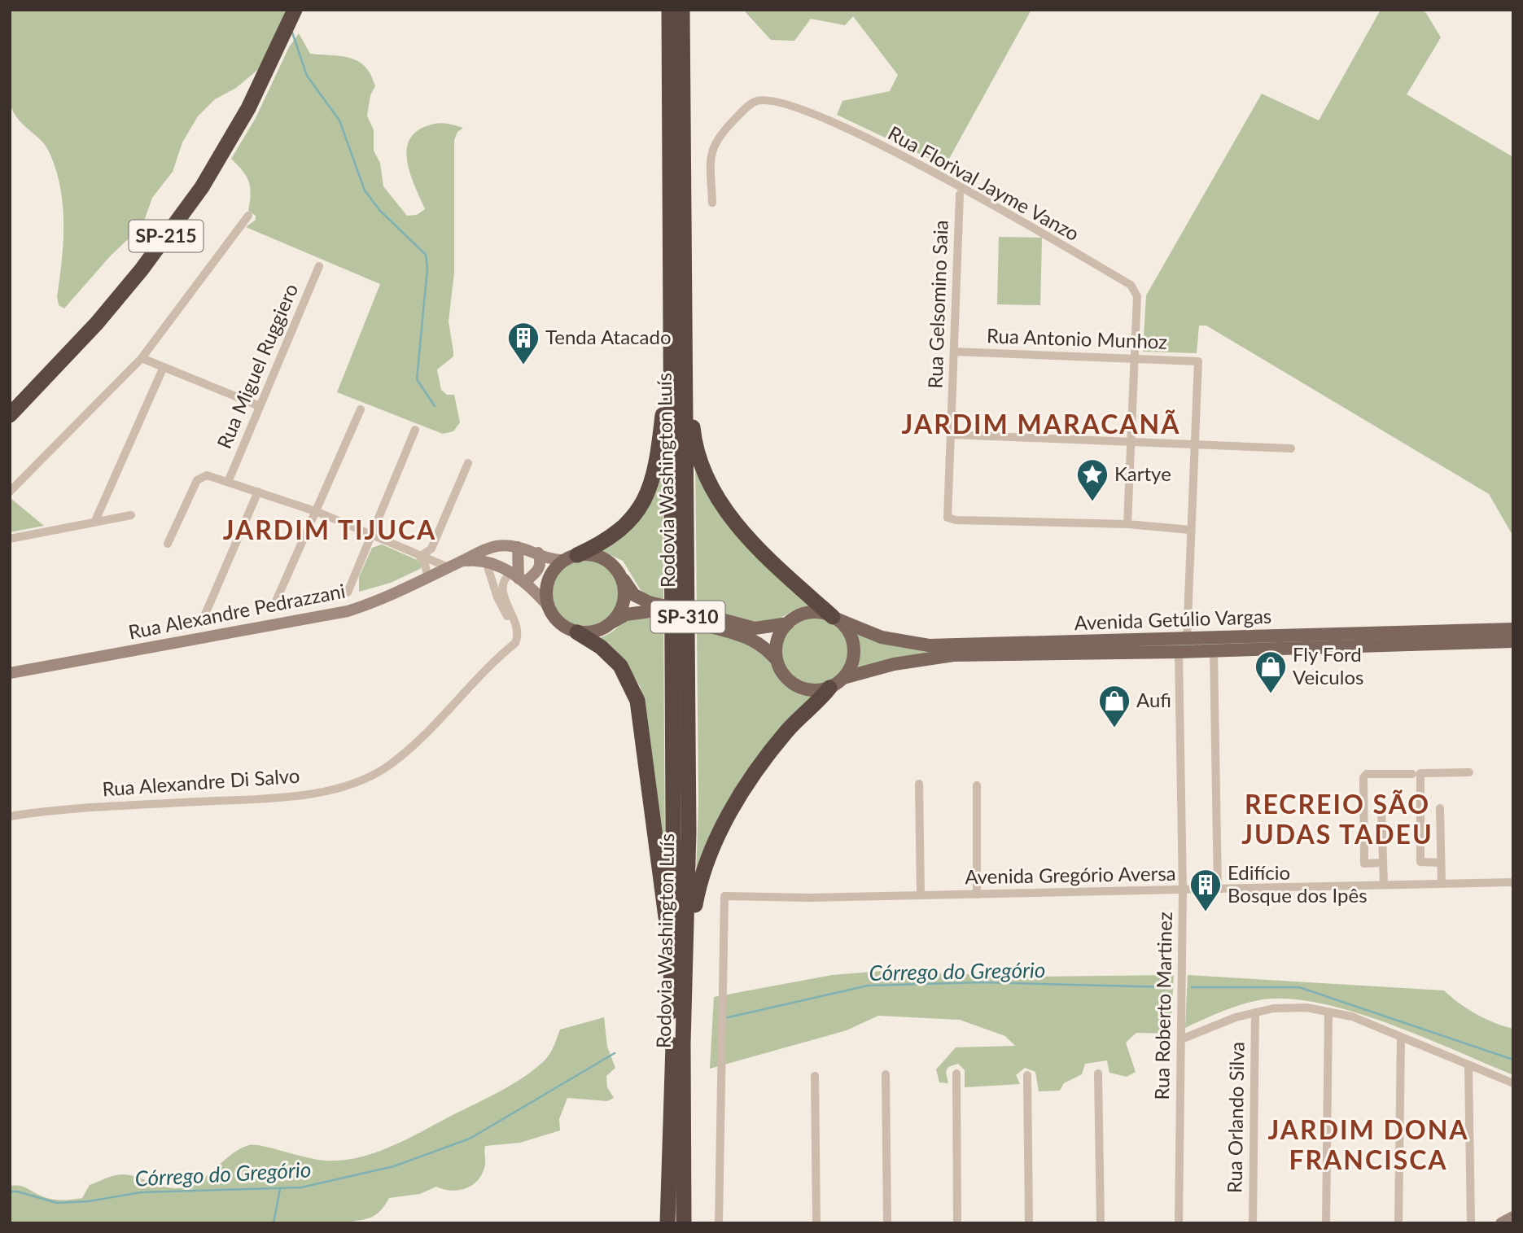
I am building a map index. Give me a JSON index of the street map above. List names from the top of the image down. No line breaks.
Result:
{"streets":{"highway":["SP-215","Rodovia Washington Luís","SP-310"],"main road":["Avenida Getúlio Vargas"],"street":["Rua Florival Jayme Vanzo","Rua Gelsomino Saia","Rua Antonio Munhoz","Rua Miguel Ruggiero","Rua Alexandre Pedrazzani","Rua Alexandre Di Salvo","Avenida Gregório Aversa","Rua Roberto Martinez","Rua Orlando Silva"]},"crossings":[["Rua Florival Jayme Vanzo","Rua Antonio Munhoz"],["Rua Gelsomino Saia","Rua Antonio Munhoz"],["Avenida Getúlio Vargas","Rua Roberto Martinez"],["Avenida Gregório Aversa","Rua Roberto Martinez"]],"districts":["JARDIM MARACANÃ","JARDIM TIJUCA","RECREIO SÃO JUDAS TADEU","JARDIM DONA FRANCISCA"],"water":["Córrego do Gregório"],"places":{"building":["Tenda Atacado","Edifício Bosque dos Ipês"],"place":["Kartye"],"shop":["Fly Ford Veiculos","Aufi"]}}
